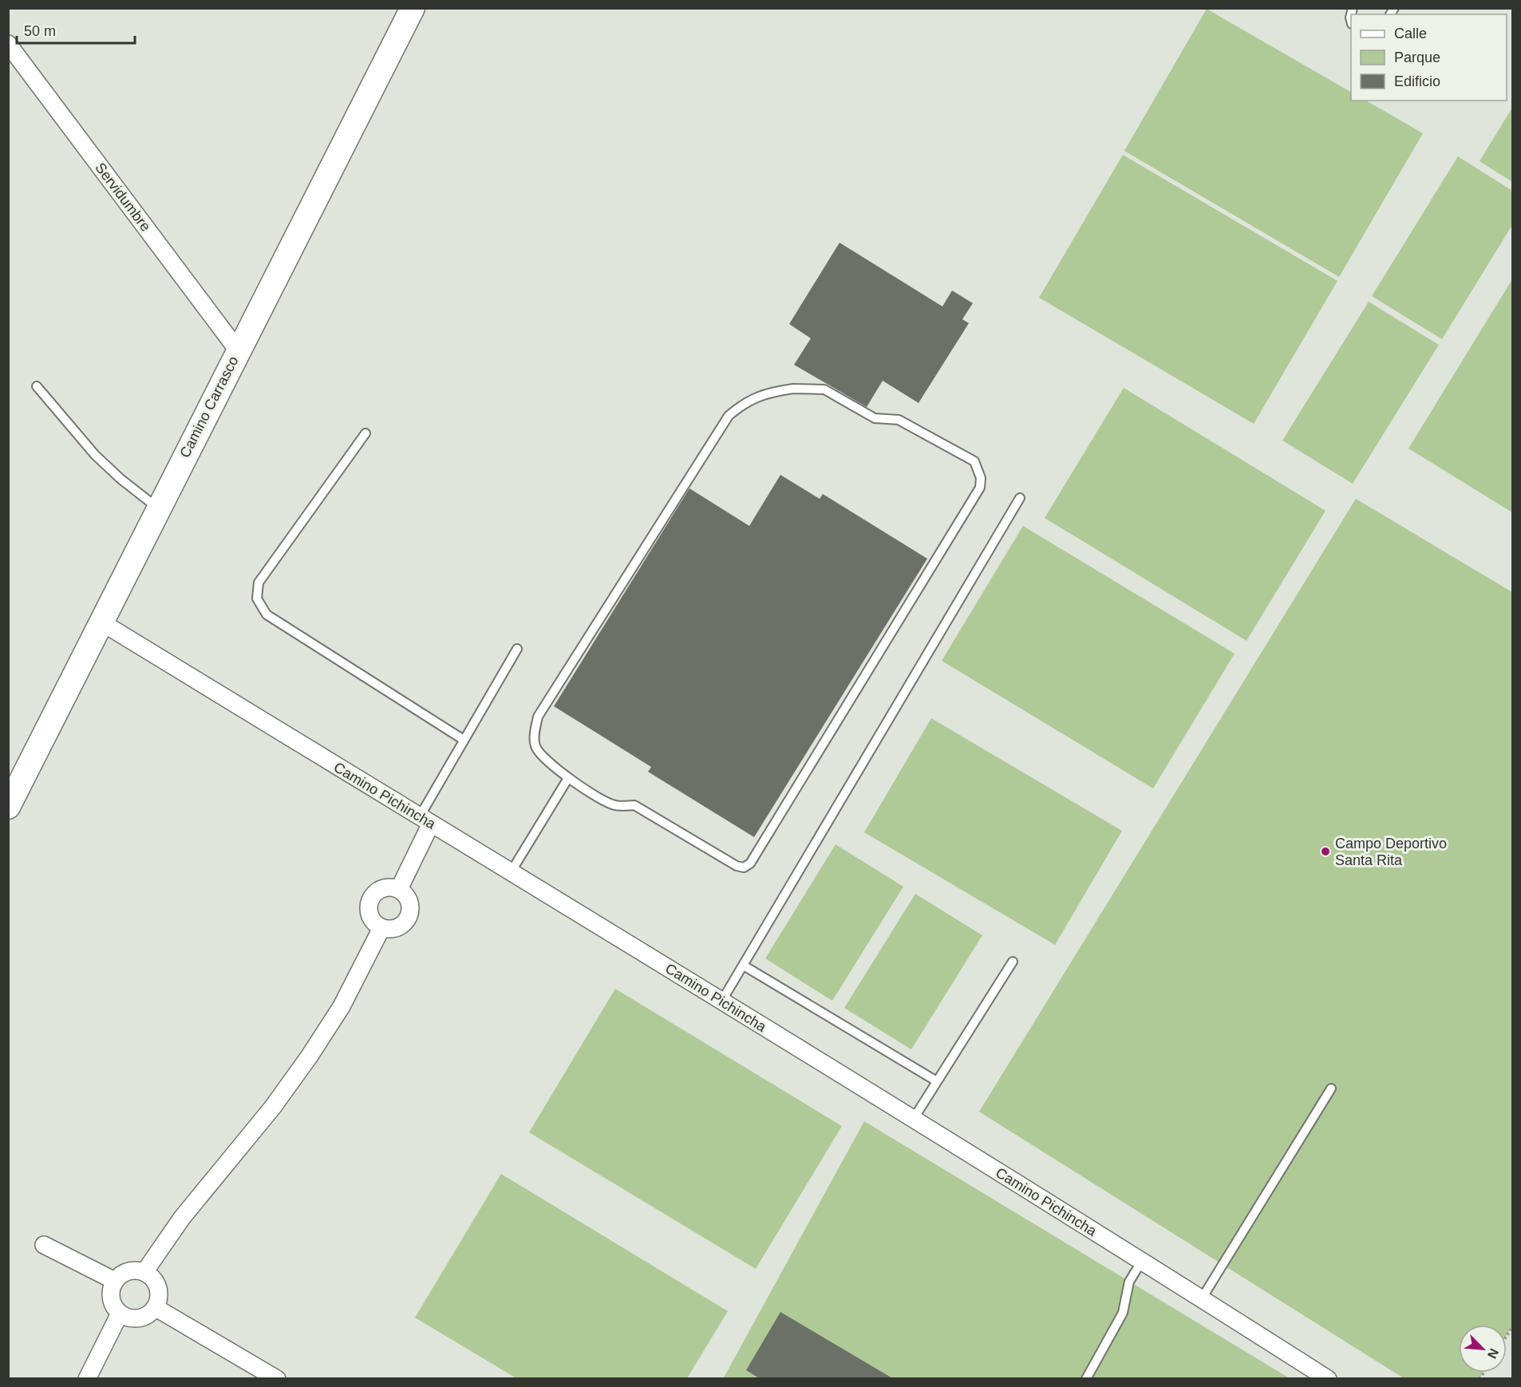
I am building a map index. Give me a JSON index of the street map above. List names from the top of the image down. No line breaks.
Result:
{"streets":{"main road":["Camino Carrasco"],"street":["Servidumbre","Camino Pichincha"]},"crossings":[["Servidumbre","Camino Carrasco"],["Camino Carrasco","Camino Pichincha"]],"places":["Campo Deportivo Santa Rita"],"legend":["Calle","Parque","Edificio"],"scale_bar":"50 m","north":"bottom right"}
